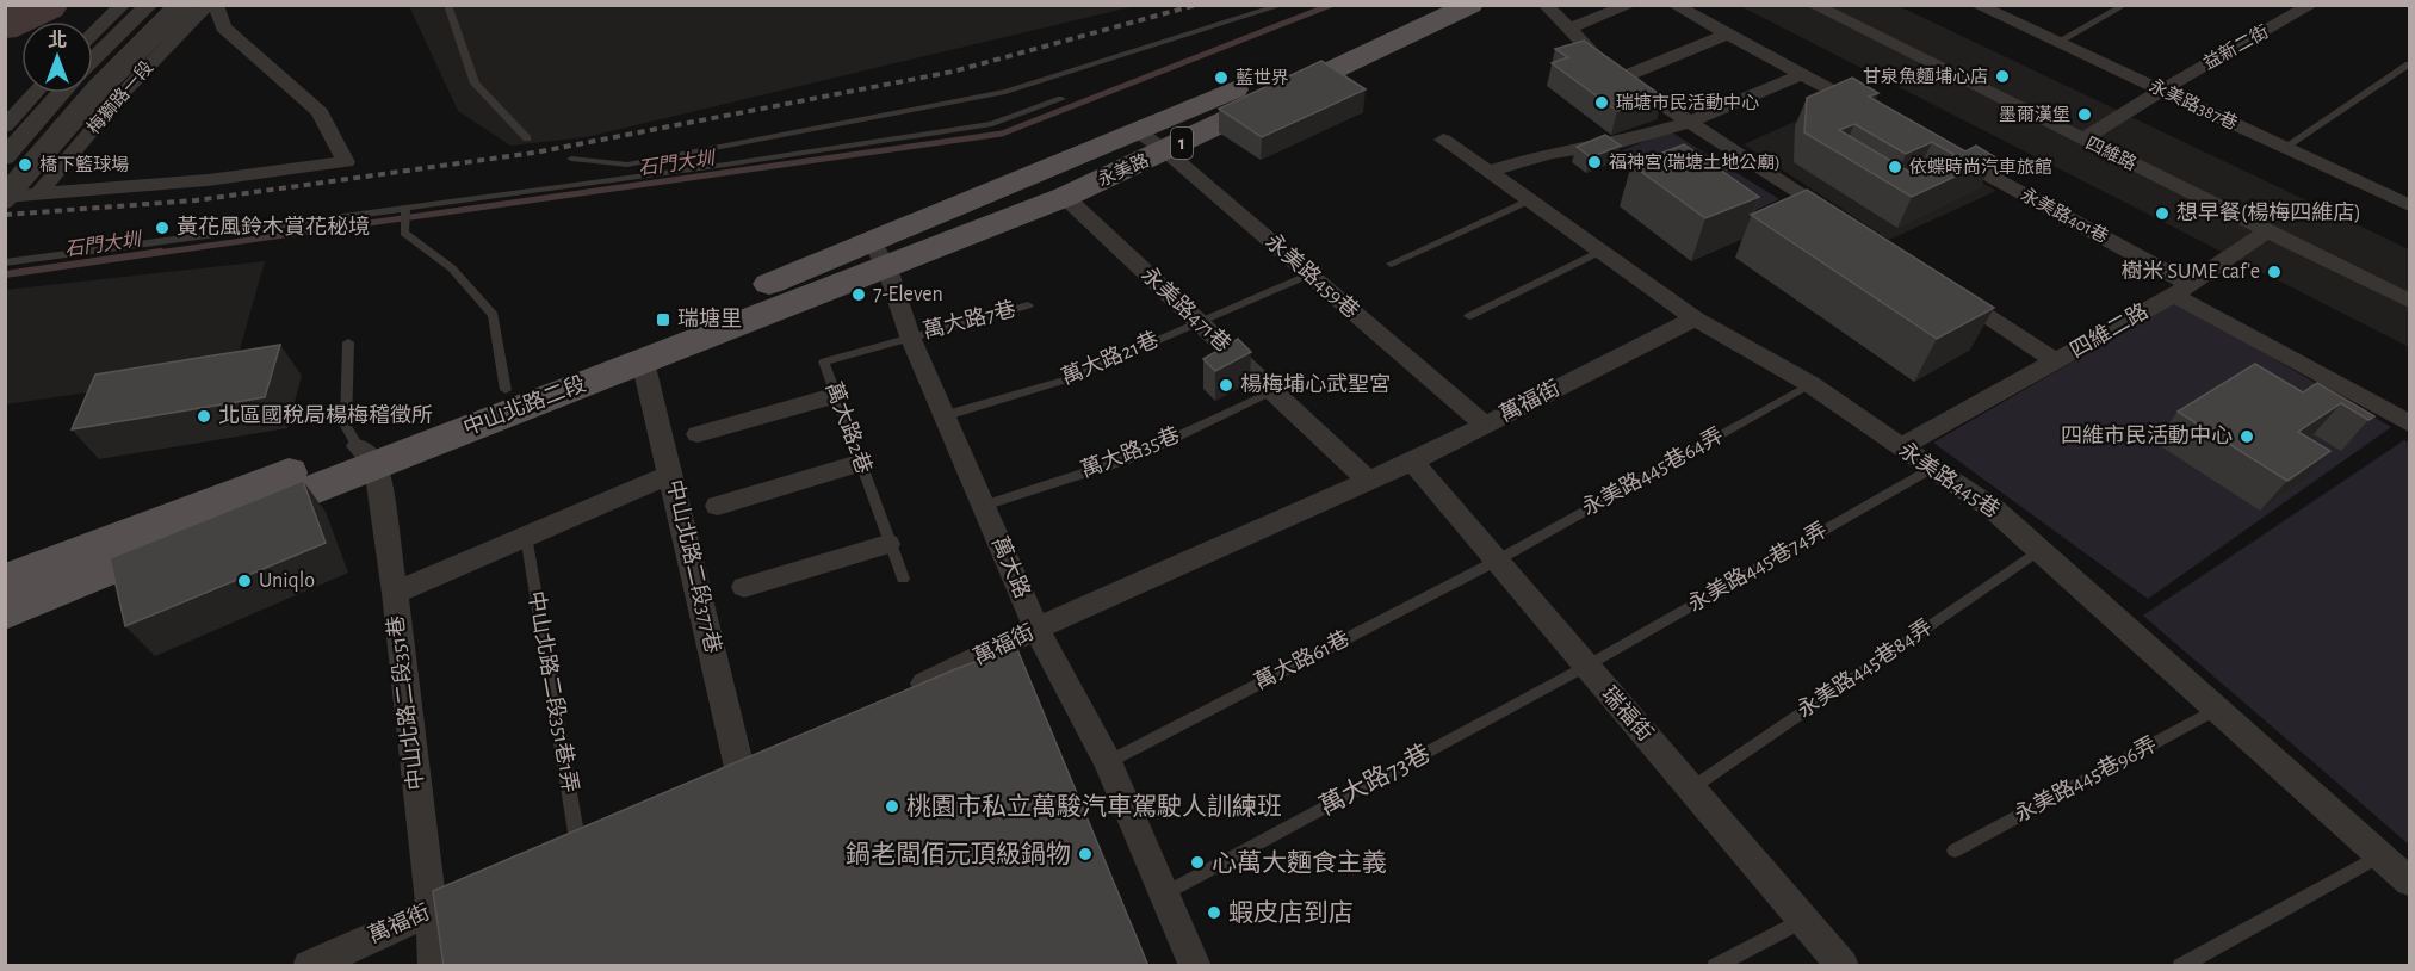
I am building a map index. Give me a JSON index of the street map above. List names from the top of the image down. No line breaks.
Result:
{"streets":{"main road":["1","永美路","中山北路二段"],"street":["益新二街","梅獅路一段","永美路387巷","四維路","永美路401巷","永美路459巷","永美路471巷","四維二路","萬福街","永美路445巷","中山北路二段377巷","萬大路","中山北路二段351巷","瑞福街"],"lane":["萬大路7巷","萬大路21巷","萬大路2巷","萬大路35巷","永美路445巷64弄","永美路445巷74弄","萬大路61巷","永美路445巷84弄","中山北路二段351巷1弄","萬大路73巷","永美路445巷96弄"]},"crossings":[["益新二街","永美路387巷"],["益新二街","四維路"],["永美路","永美路459巷"],["永美路","永美路471巷"],["永美路","中山北路二段"],["永美路","萬大路"],["永美路401巷","四維二路"],["永美路459巷","萬大路21巷"],["永美路459巷","萬福街"],["永美路471巷","萬大路21巷"],["永美路471巷","萬福街"],["永美路471巷","萬大路35巷"],["萬大路7巷","萬大路2巷"],["萬大路7巷","萬大路"],["萬大路21巷","萬大路"],["萬福街","永美路445巷"],["萬福街","萬大路"],["萬福街","中山北路二段351巷"],["萬福街","瑞福街"],["中山北路二段","中山北路二段377巷"],["中山北路二段","萬大路"],["中山北路二段","中山北路二段351巷"],["萬大路2巷","萬大路"],["萬大路35巷","萬大路"],["永美路445巷64弄","永美路445巷"],["永美路445巷64弄","萬大路61巷"],["永美路445巷64弄","瑞福街"],["永美路445巷","永美路445巷74弄"],["永美路445巷","永美路445巷84弄"],["永美路445巷","永美路445巷96弄"],["萬大路","萬大路61巷"],["萬大路","萬大路73巷"],["永美路445巷74弄","瑞福街"],["永美路445巷74弄","萬大路73巷"],["萬大路61巷","瑞福街"],["永美路445巷84弄","瑞福街"],["瑞福街","萬大路73巷"]],"water":["石門大圳"],"places":{"other":["甘泉魚麵埔心店","藍世界","瑞塘市民活動中心","墨爾漢堡","福神宮(瑞塘土地公廟)","橋下籃球場","依蝶時尚汽車旅館","想早餐(楊梅四維店)","黃花風鈴木賞花秘境","樹米 SUME caf'e","7-Eleven","楊梅埔心武聖宮","北區國稅局楊梅稽徵所","四維市民活動中心","Uniqlo","桃園市私立萬駿汽車駕駛人訓練班","鍋老闆佰元頂級鍋物","心萬大麵食主義","蝦皮店到店"],"transit":["瑞塘里"]},"north":"top"}
